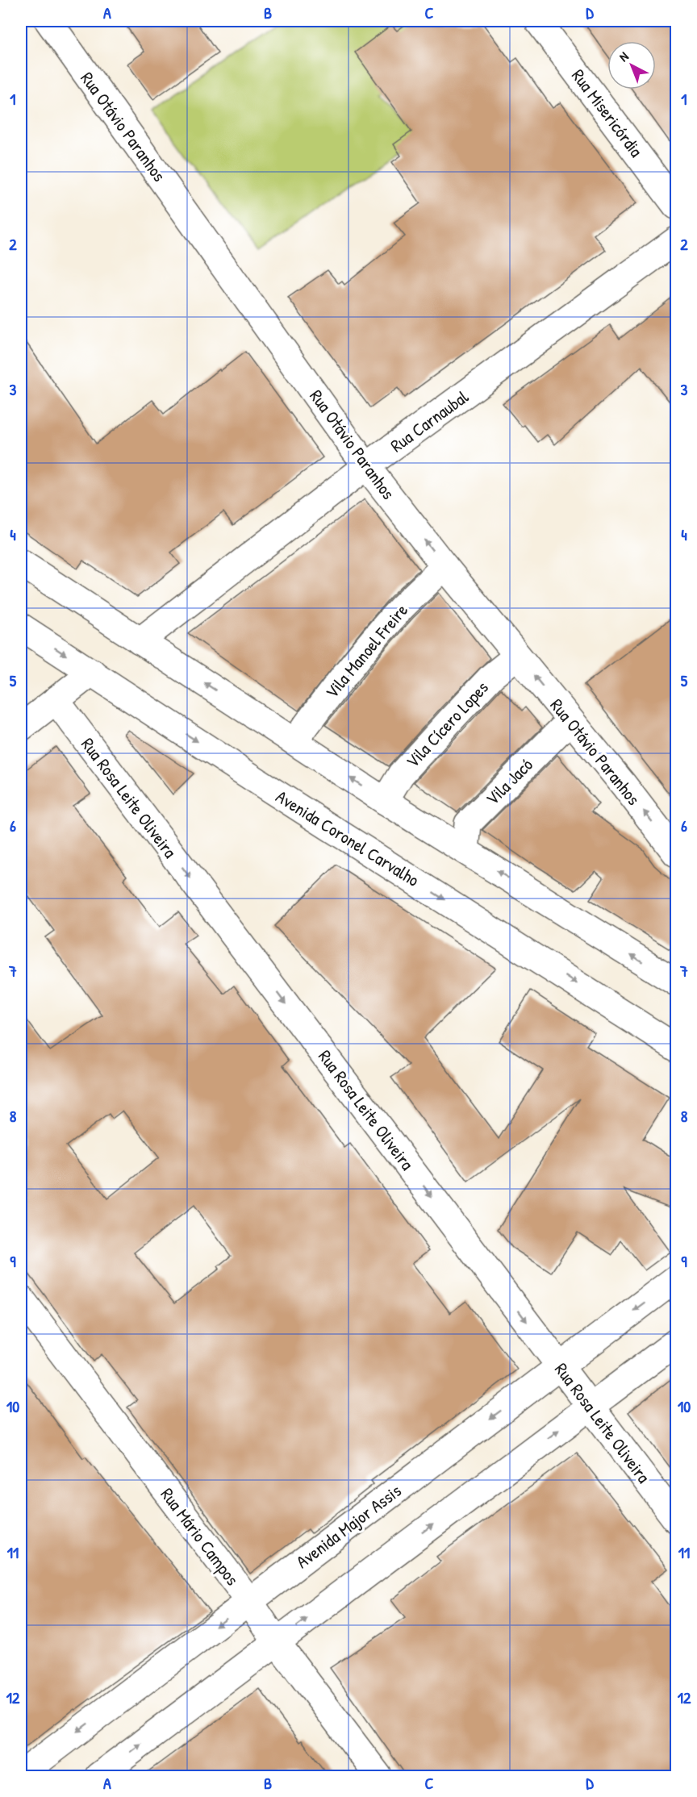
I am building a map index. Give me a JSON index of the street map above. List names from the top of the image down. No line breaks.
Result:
{"streets":{"street":["Rua Misericórdia","Rua Otávio Paranhos","Rua Carnaubal","Vila Manoel Freire","Vila Cícero Lopes","Vila Jacó","Rua Rosa Leite Oliveira","Avenida Coronel Carvalho","Avenida Major Assis","Rua Mário Campos"]},"crossings":[["Rua Otávio Paranhos","Rua Carnaubal"],["Rua Otávio Paranhos","Vila Manoel Freire"],["Rua Otávio Paranhos","Vila Cícero Lopes"],["Rua Otávio Paranhos","Vila Jacó"],["Rua Rosa Leite Oliveira","Avenida Major Assis"],["Avenida Major Assis","Rua Mário Campos"]],"north":"top left","grid":{"columns":["A","B","C","D"],"rows":["1","2","3","4","5","6","7","8","9","10","11","12"]}}
